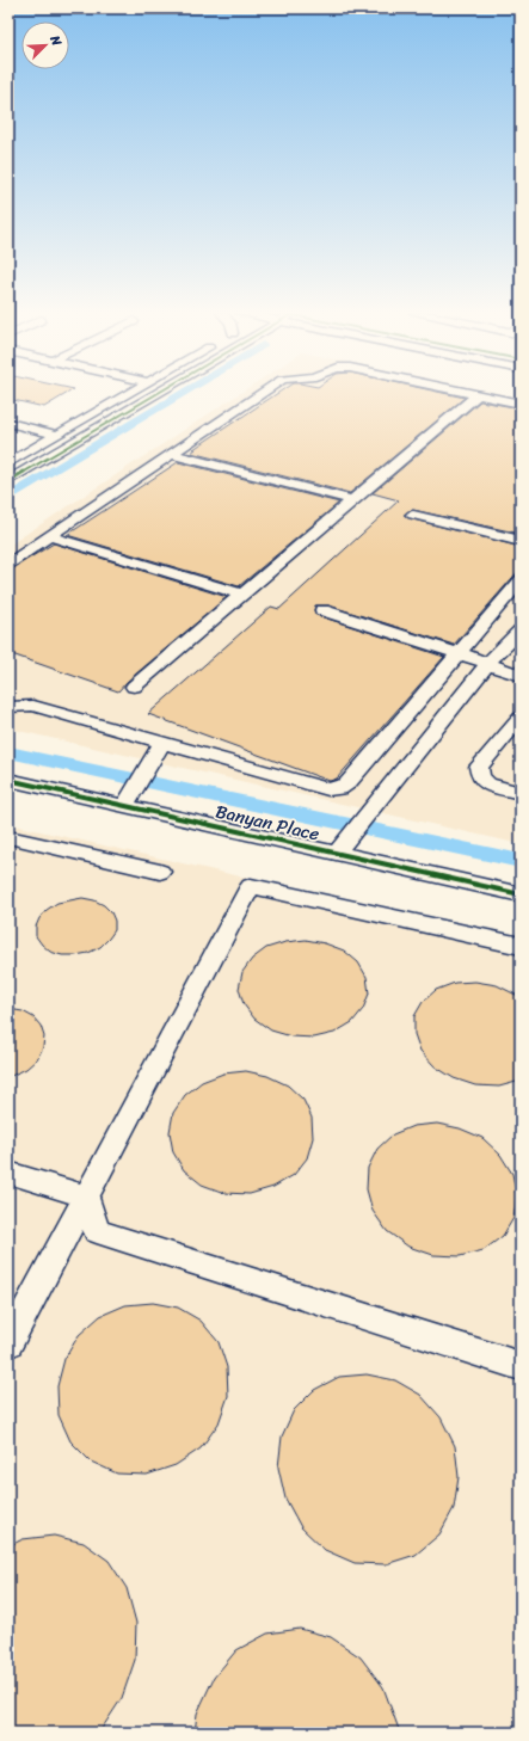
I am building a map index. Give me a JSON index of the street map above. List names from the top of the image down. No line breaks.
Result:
{"streets":{"street":["Banyan Place"]},"north":"top right"}
